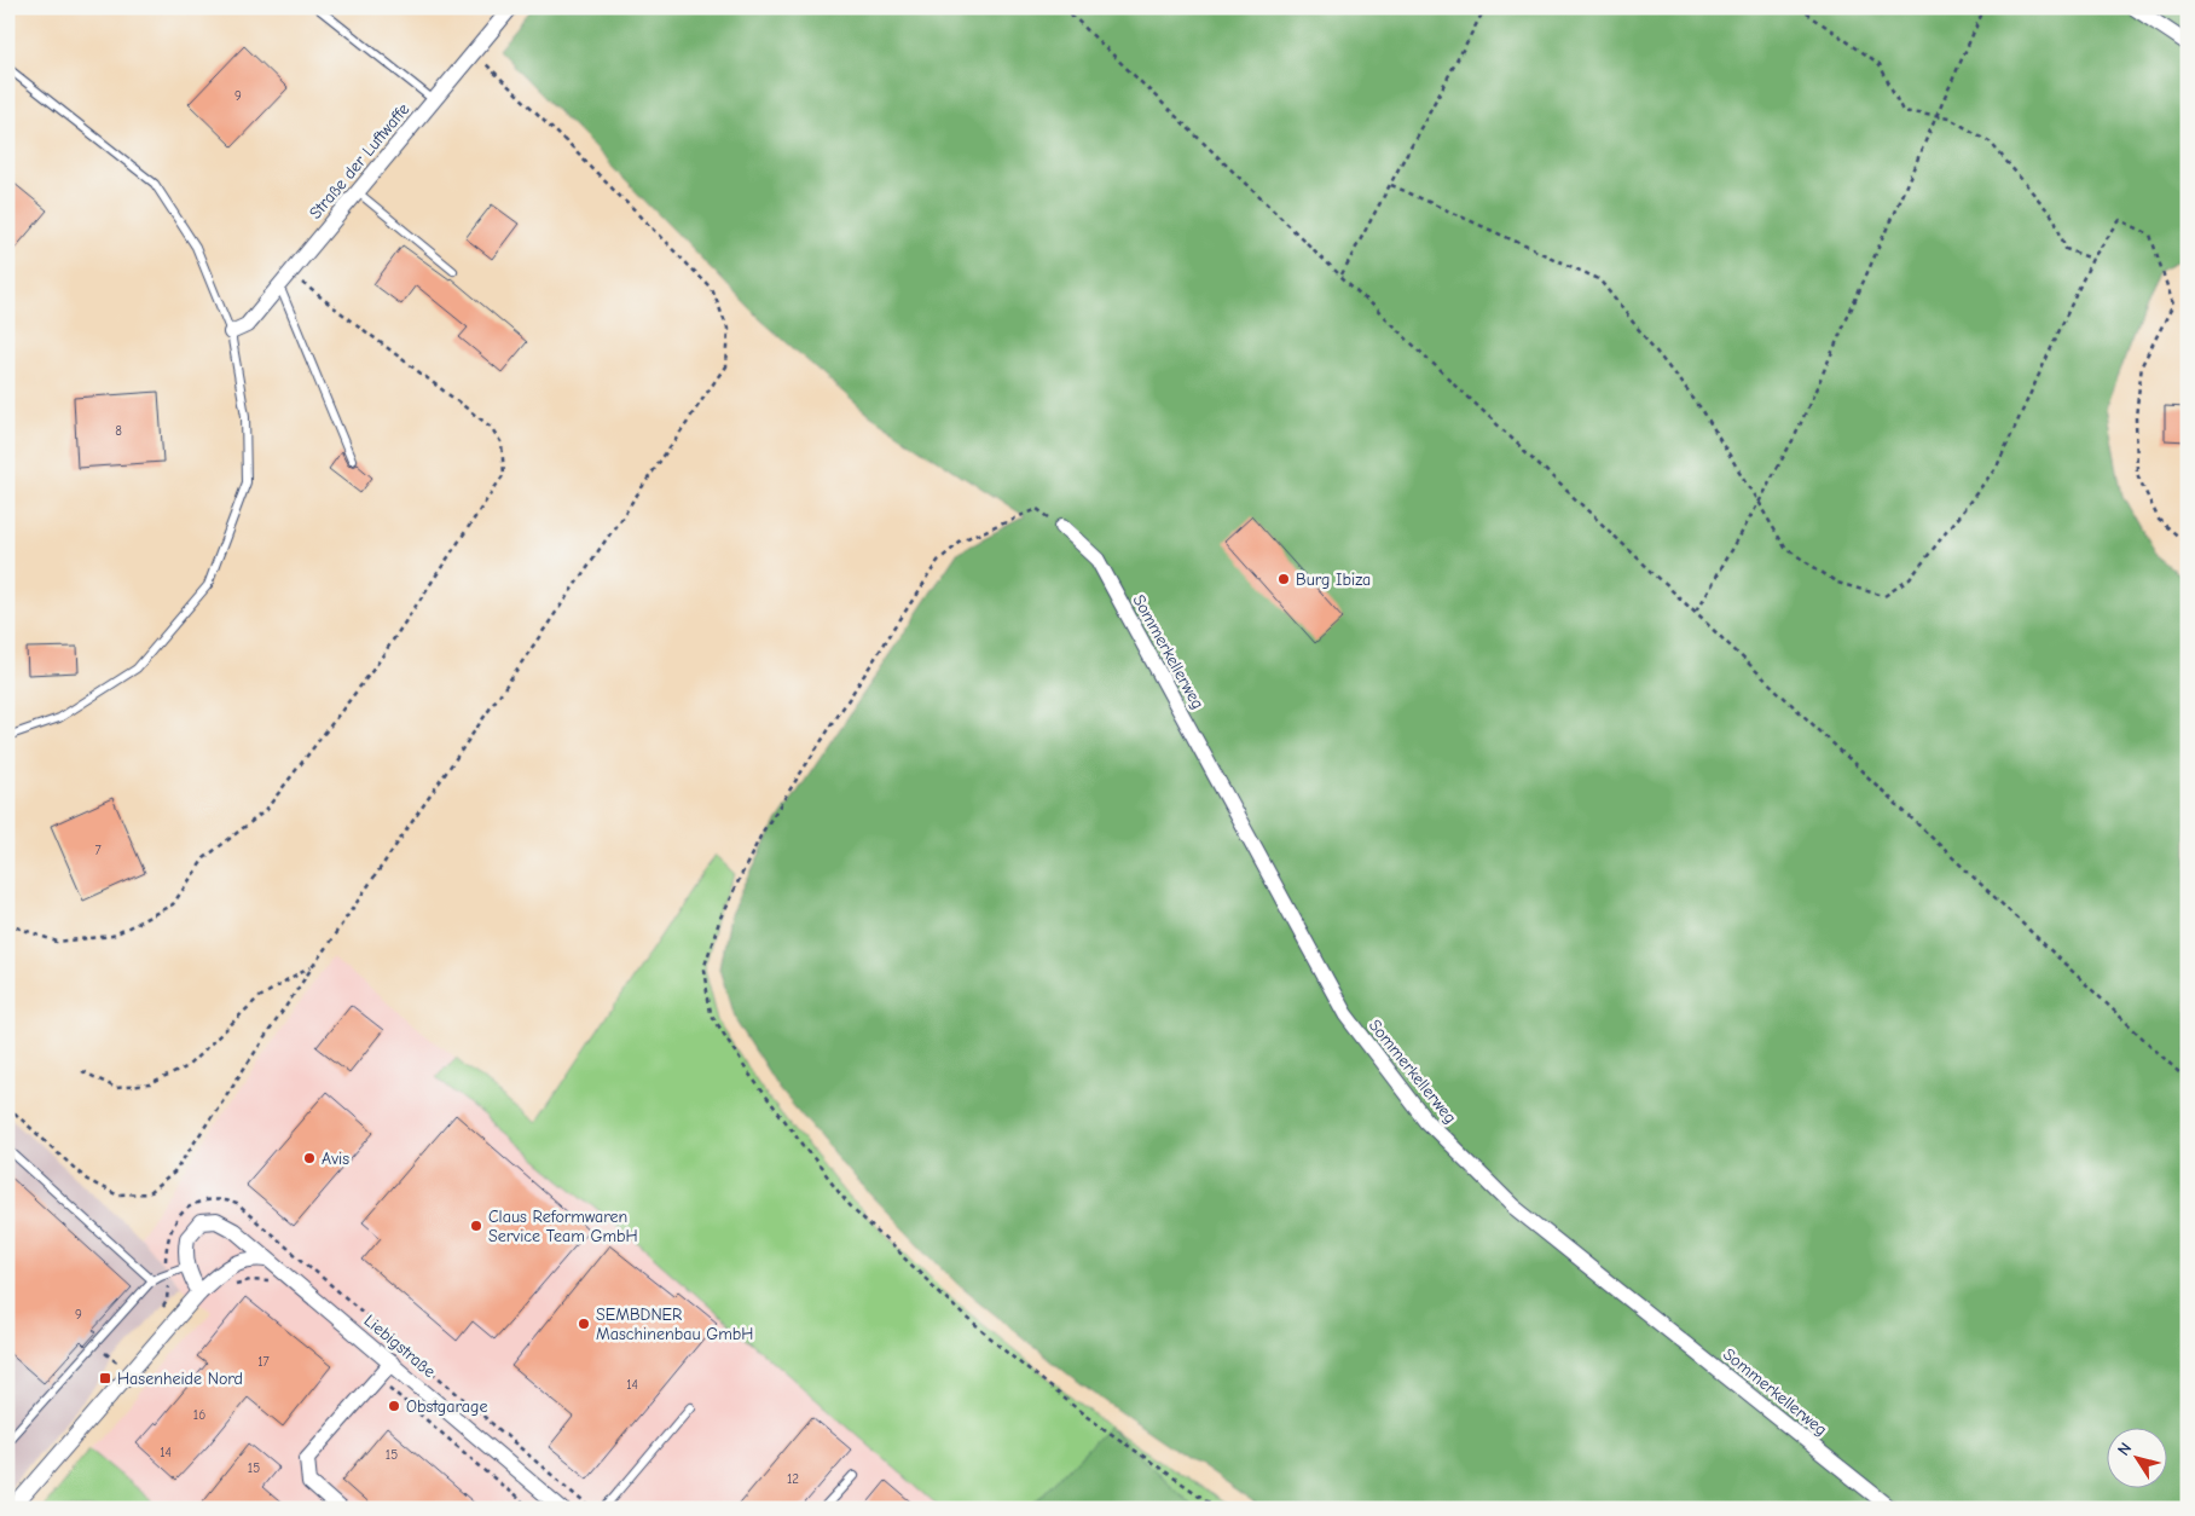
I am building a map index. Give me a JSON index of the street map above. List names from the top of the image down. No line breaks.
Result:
{"streets":{"street":["Straße der Luftwaffe","Sommerkellerweg","Liebigstraße"]},"places":{"other":["Burg Ibiza","Avis","Claus Reformwaren Service Team GmbH","SEMBDNER Maschinenbau GmbH","Obstgarage"],"transit":["Hasenheide Nord"]},"house_numbers":["9","8","7","9","17","14","16","14","15","15","12"],"north":"top left"}
